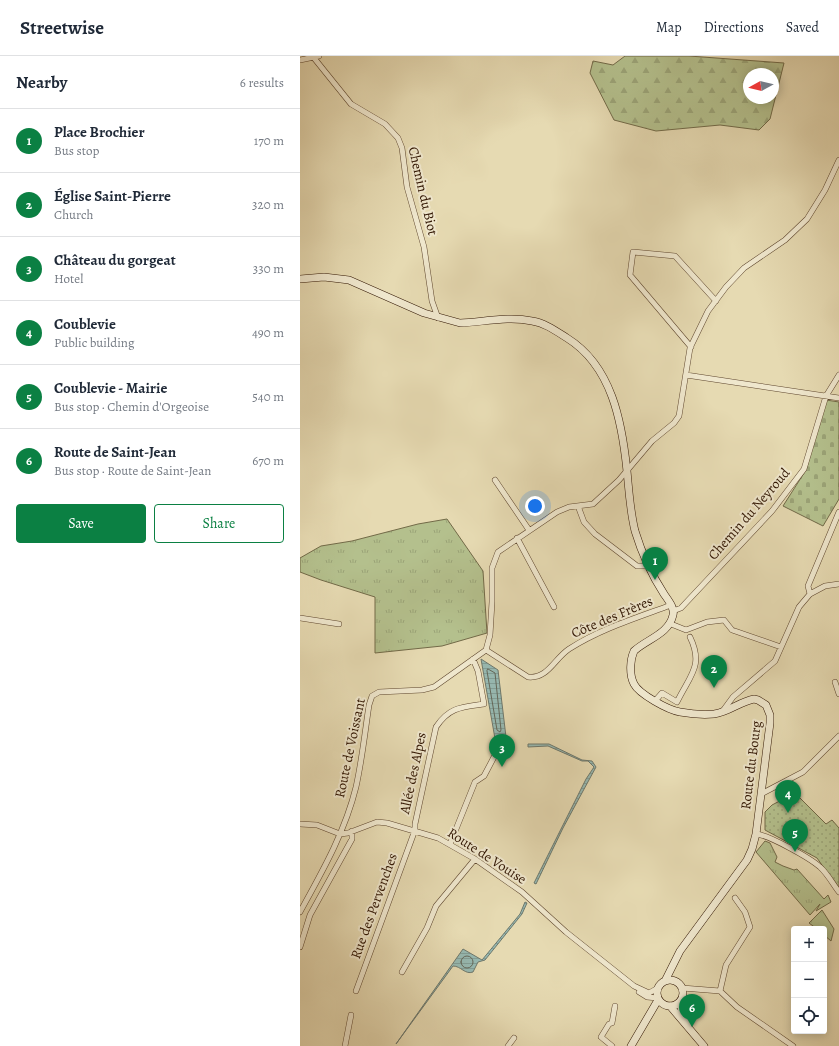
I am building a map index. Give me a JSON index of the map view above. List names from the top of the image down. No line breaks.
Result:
{"streets":{"main road":["Route du Bourg"],"street":["Chemin du Biot","Chemin du Neyroud","Côte des Frères","Route de Voissant","Allée des Alpes","Route de Vouise","Rue des Pervenches"]},"crossings":[["Chemin du Neyroud","Côte des Frères"],["Côte des Frères","Route de Voissant"],["Route de Voissant","Allée des Alpes"],["Route de Voissant","Route de Vouise"],["Route du Bourg","Route de Vouise"],["Allée des Alpes","Route de Vouise"],["Allée des Alpes","Rue des Pervenches"],["Route de Vouise","Rue des Pervenches"]],"north":"left","page":{"header":"Streetwise","nav":["Map","Directions","Saved"],"heading":["Nearby","6 results"],"list":[{"mark":"1","name":"Place Brochier","note":"Bus stop","value":"170 m"},{"mark":"2","name":"Église Saint-Pierre","note":"Church","value":"320 m"},{"mark":"3","name":"Château du gorgeat","note":"Hotel","value":"330 m"},{"mark":"4","name":"Coublevie","note":"Public building","value":"490 m"},{"mark":"5","name":"Coublevie - Mairie","note":"Bus stop · Chemin d'Orgeoise","value":"540 m"},{"mark":"6","name":"Route de Saint-Jean","note":"Bus stop · Route de Saint-Jean","value":"670 m"}],"buttons":["Save","Share"],"pins":["1","2","3","4","5","6"],"map_buttons":["+","−"]}}
